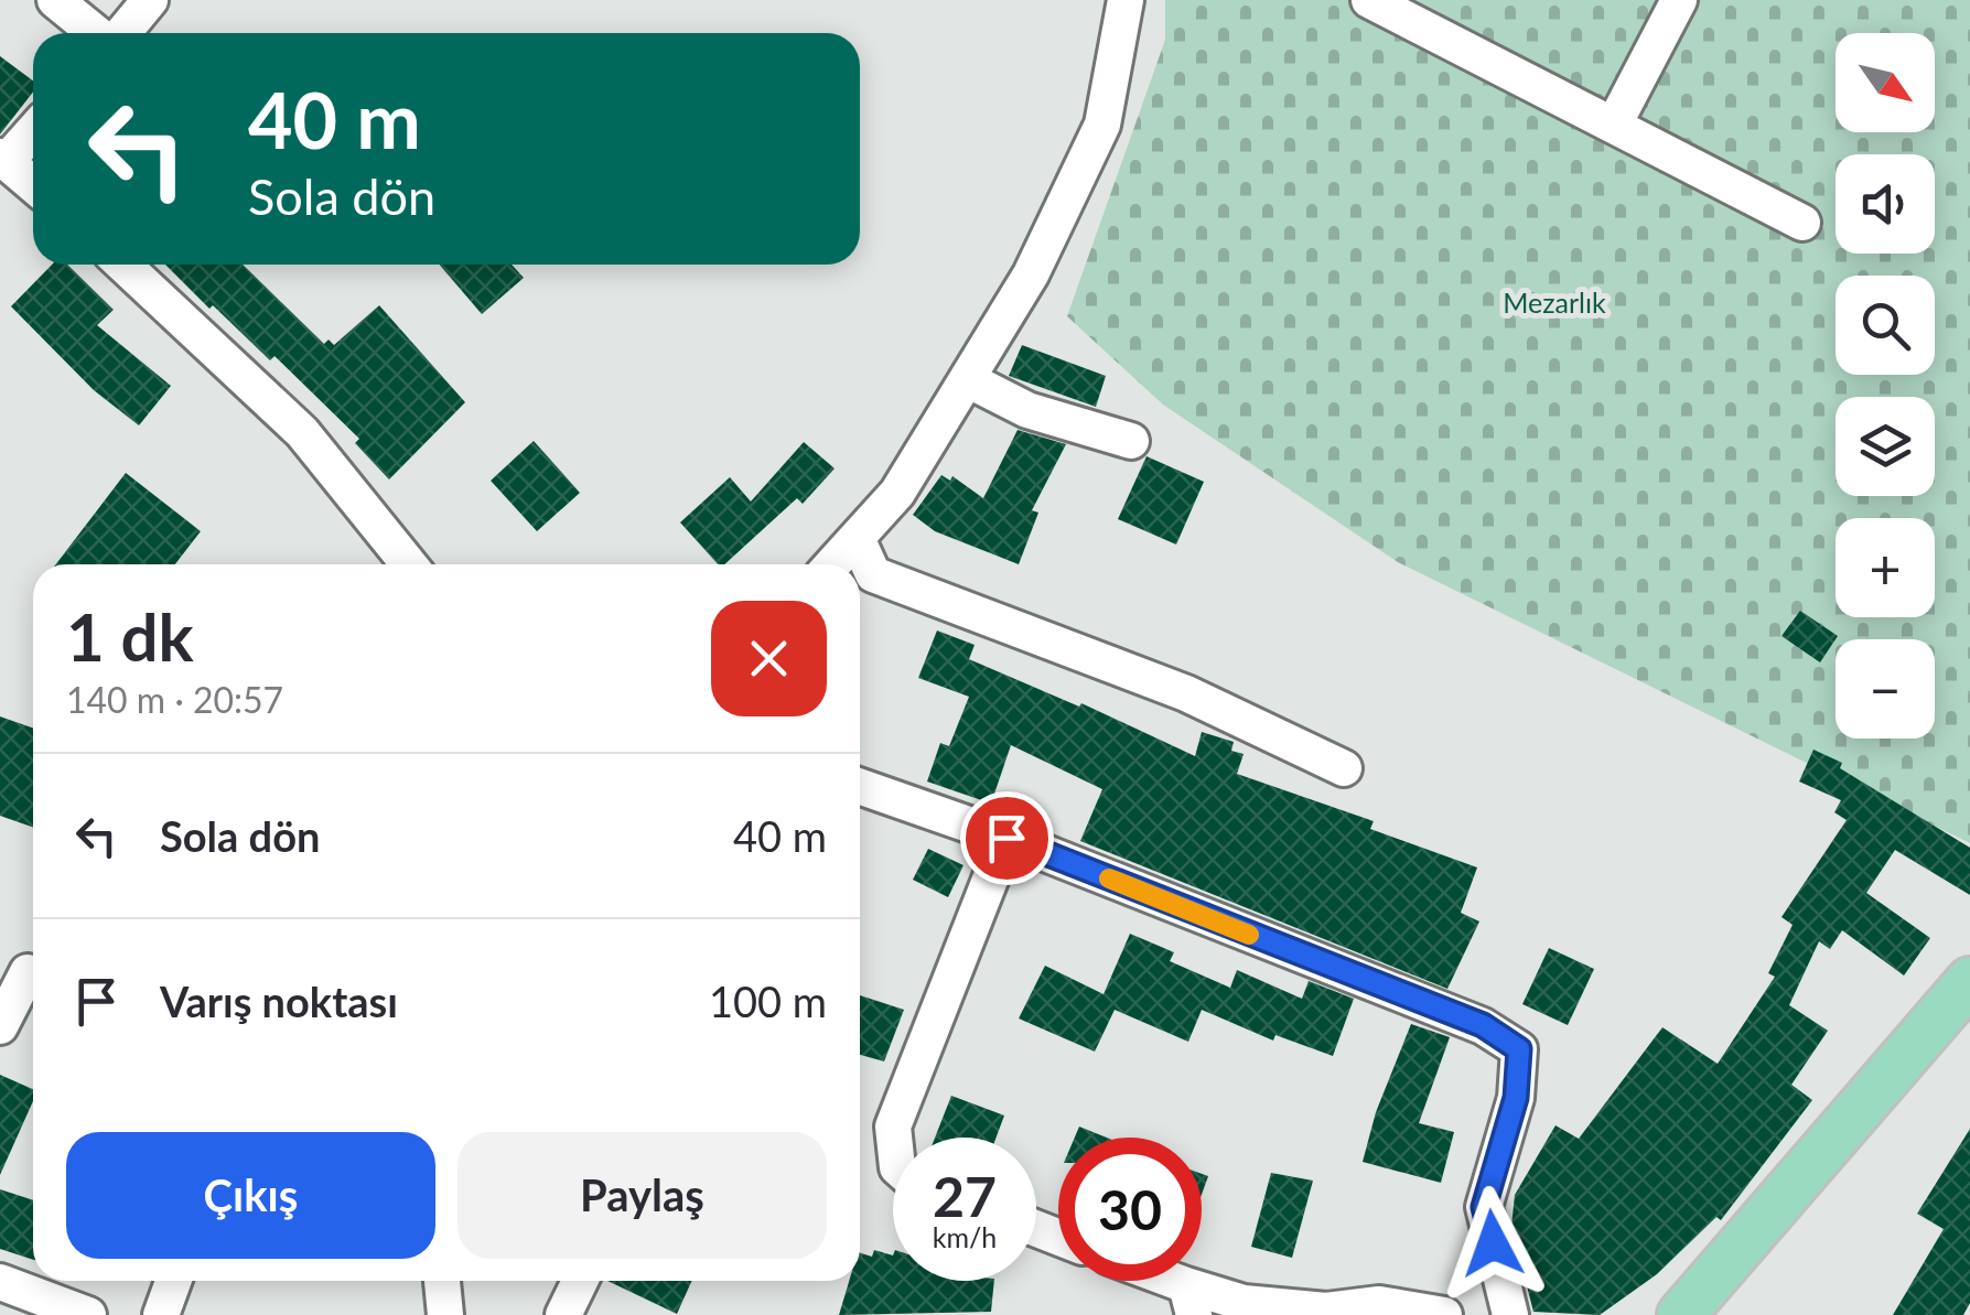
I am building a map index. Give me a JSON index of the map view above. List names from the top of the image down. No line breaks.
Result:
{"parks":["Mezarlık"],"north":"bottom right","page":{"map_buttons":["+","−"],"turn":["40 m","Sola dön"],"heading":["1 dk","140 m · 20:57"],"list":[{"name":"Sola dön","value":"40 m"},{"name":"Varış noktası","value":"100 m"}],"buttons":["Çıkış","Paylaş"],"speed":"27 km/h","limit":"30"}}
